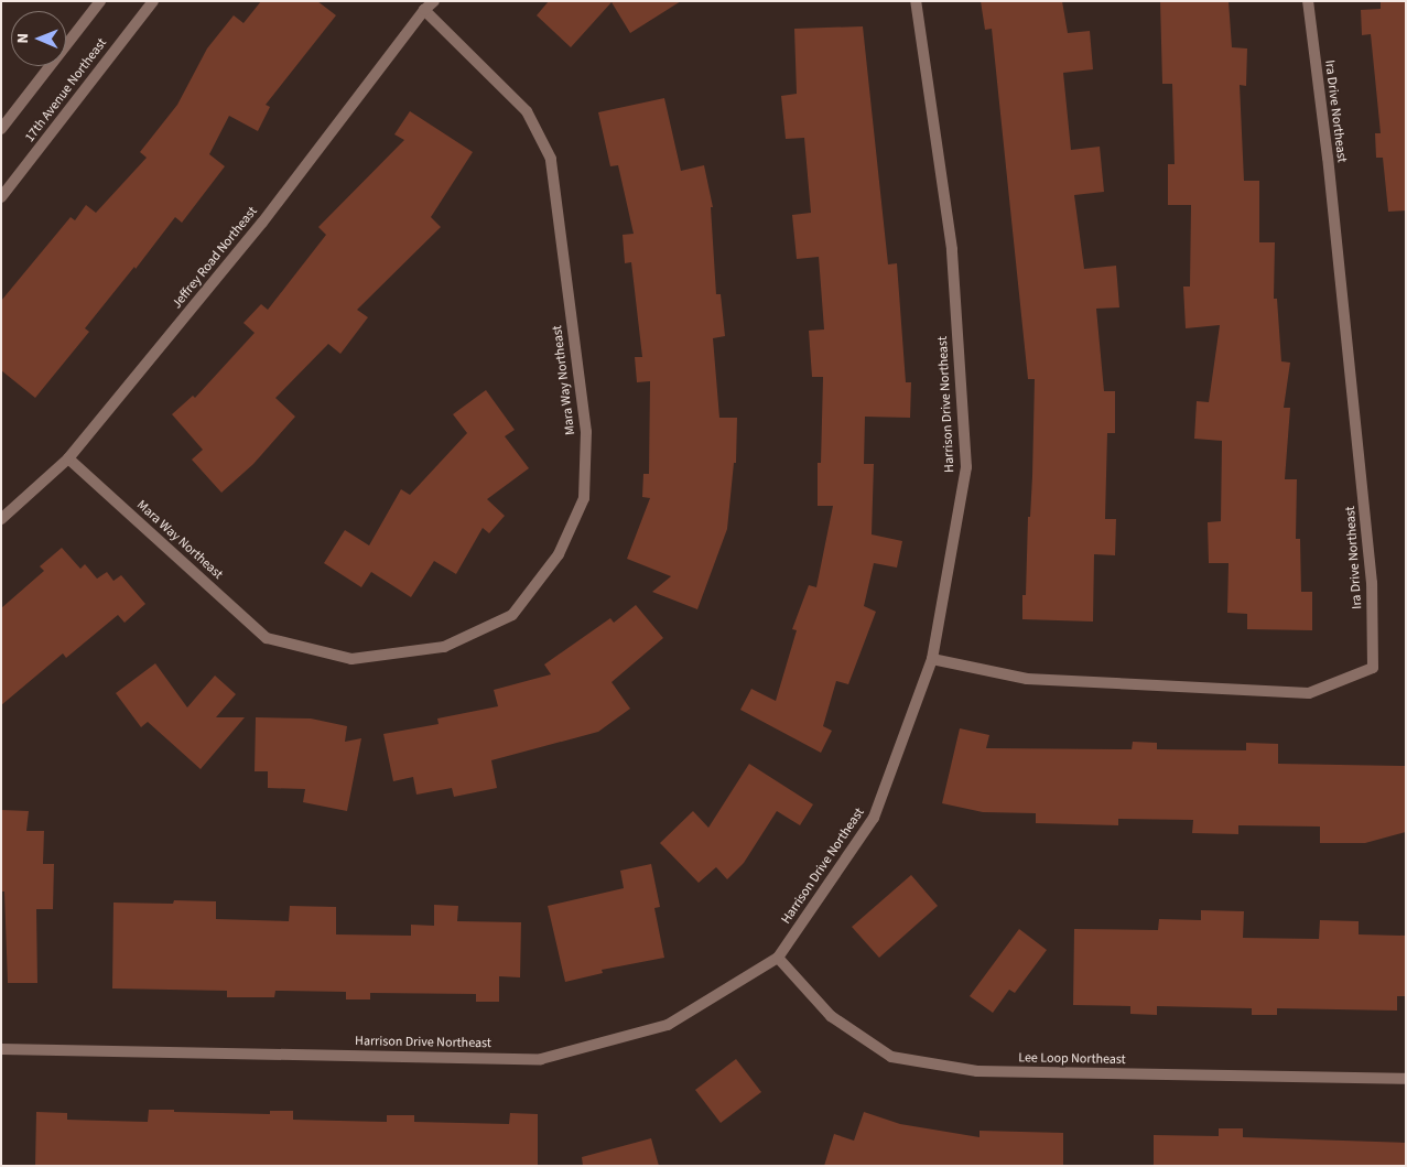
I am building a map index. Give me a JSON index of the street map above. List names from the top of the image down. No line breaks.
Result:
{"streets":{"street":["17th Avenue Northeast","Ira Drive Northeast","Jeffrey Road Northeast","Mara Way Northeast","Harrison Drive Northeast","Lee Loop Northeast"]},"crossings":[["Ira Drive Northeast","Harrison Drive Northeast"],["Jeffrey Road Northeast","Mara Way Northeast"],["Harrison Drive Northeast","Lee Loop Northeast"]],"north":"left"}
